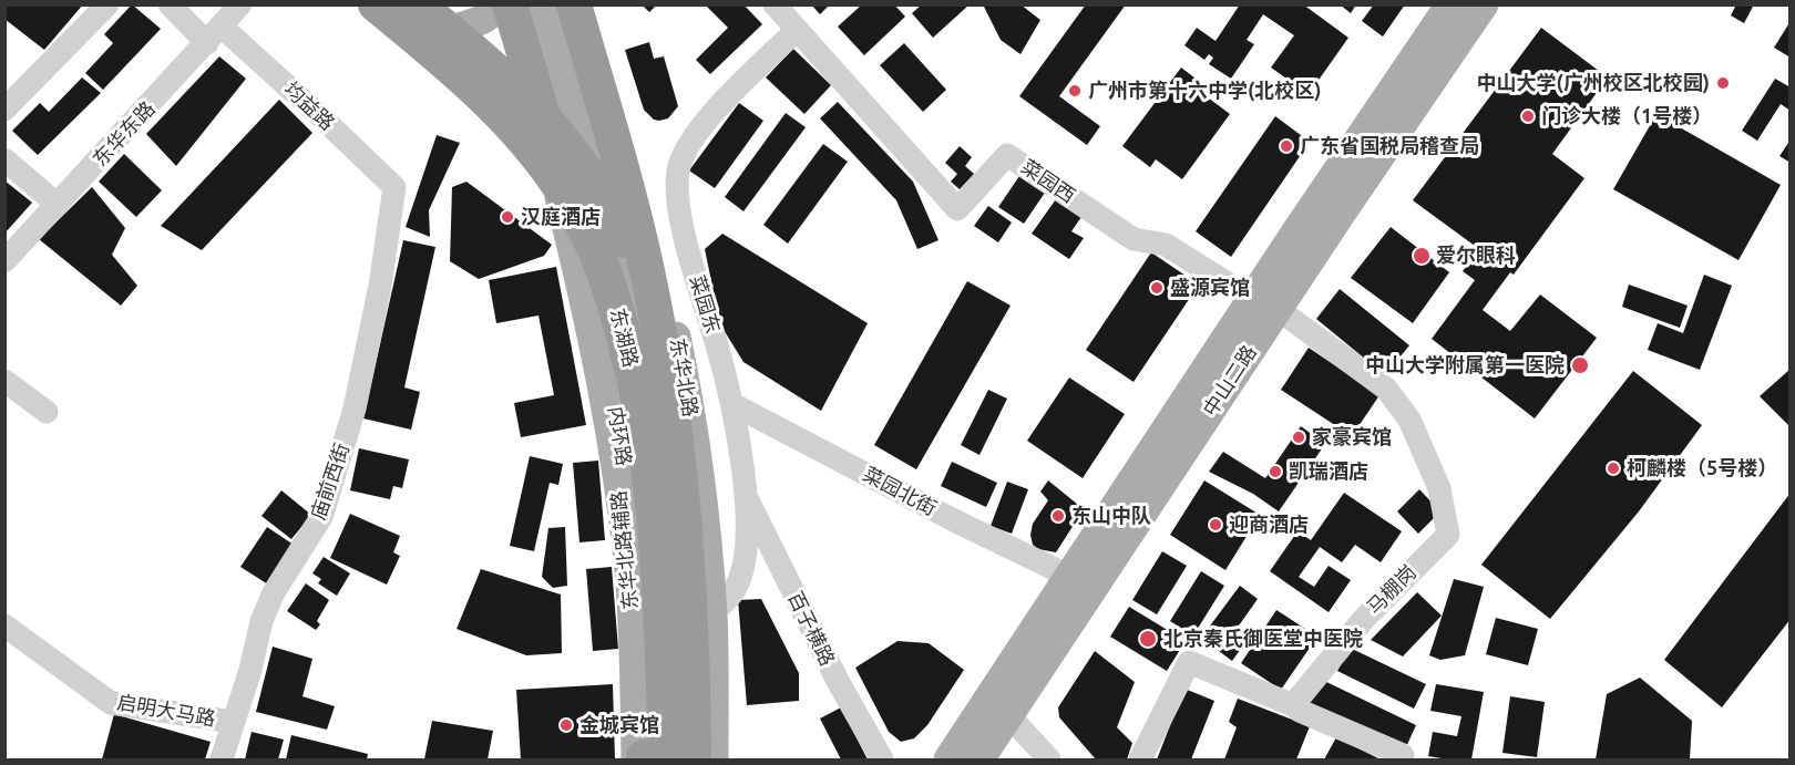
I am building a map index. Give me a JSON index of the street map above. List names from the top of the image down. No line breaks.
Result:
{"streets":{"highway":["东湖路","内环路"],"main road":["东华北路","中山二路","东华北路辅路"],"street":["均益路","东华东路","菜园西","菜园东","庙前西街","菜园北街","马棚岗","百子横路","启明大马路"]},"crossings":[["均益路","东华东路"],["均益路","庙前西街"],["菜园西","菜园东"],["菜园西","中山二路"],["菜园西","马棚岗"],["菜园东","东华北路"],["菜园东","菜园北街"],["菜园东","百子横路"],["中山二路","菜园北街"],["中山二路","马棚岗"],["庙前西街","启明大马路"]],"places":["中山大学(广州校区北校园)","广州市第十六中学(北校区)","门诊大楼（1号楼）","广东省国税局稽查局","汉庭酒店","爱尔眼科","盛源宾馆","中山大学附属第一医院","家豪宾馆","柯麟楼（5号楼）","凯瑞酒店","东山中队","迎商酒店","北京秦氏御医堂中医院","金城宾馆"]}
